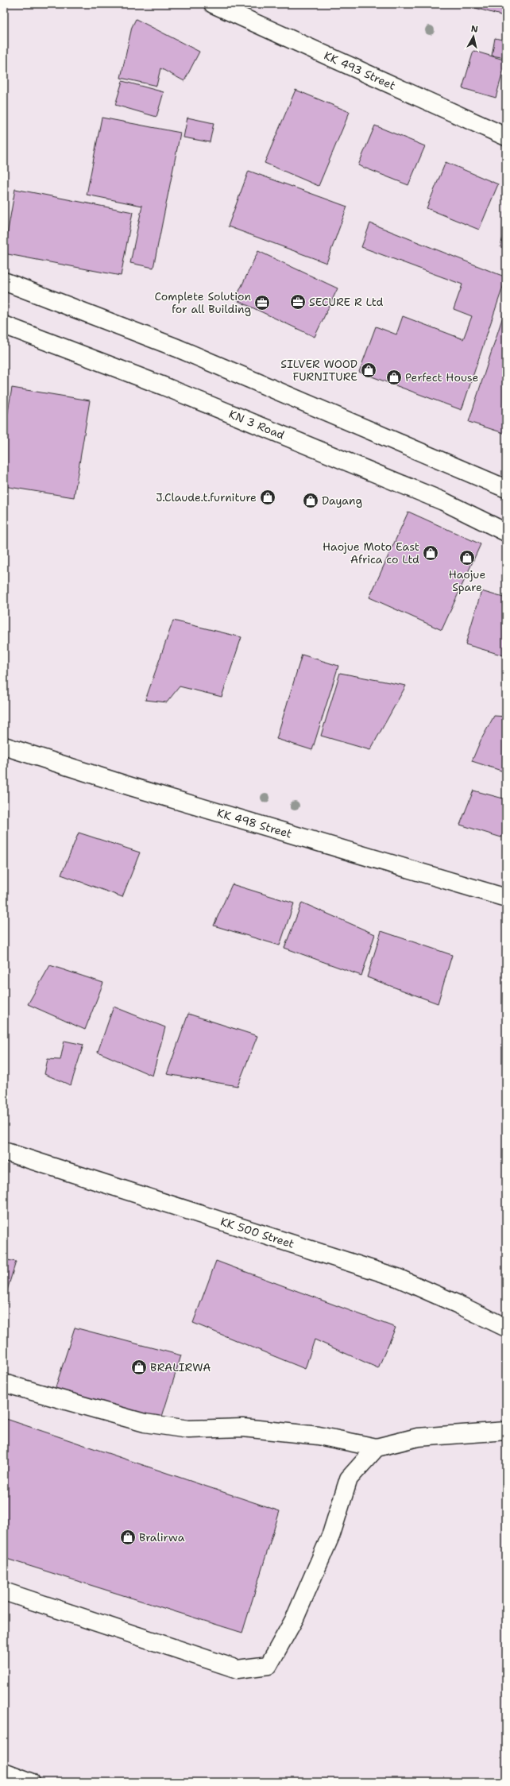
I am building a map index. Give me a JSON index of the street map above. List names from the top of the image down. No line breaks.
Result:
{"streets":{"main road":["KK 493 Street","KN 3 Road","KK 498 Street","KK 500 Street"]},"places":{"office":["SECURE R Ltd","Complete Solution for all Building"],"shop":["SILVER WOOD FURNITURE","Perfect House","J.Claude.t.furniture","Dayang","Haojue Moto East Africa co Ltd","Haojue Spare","BRALIRWA","Bralirwa"]},"north":"top"}
